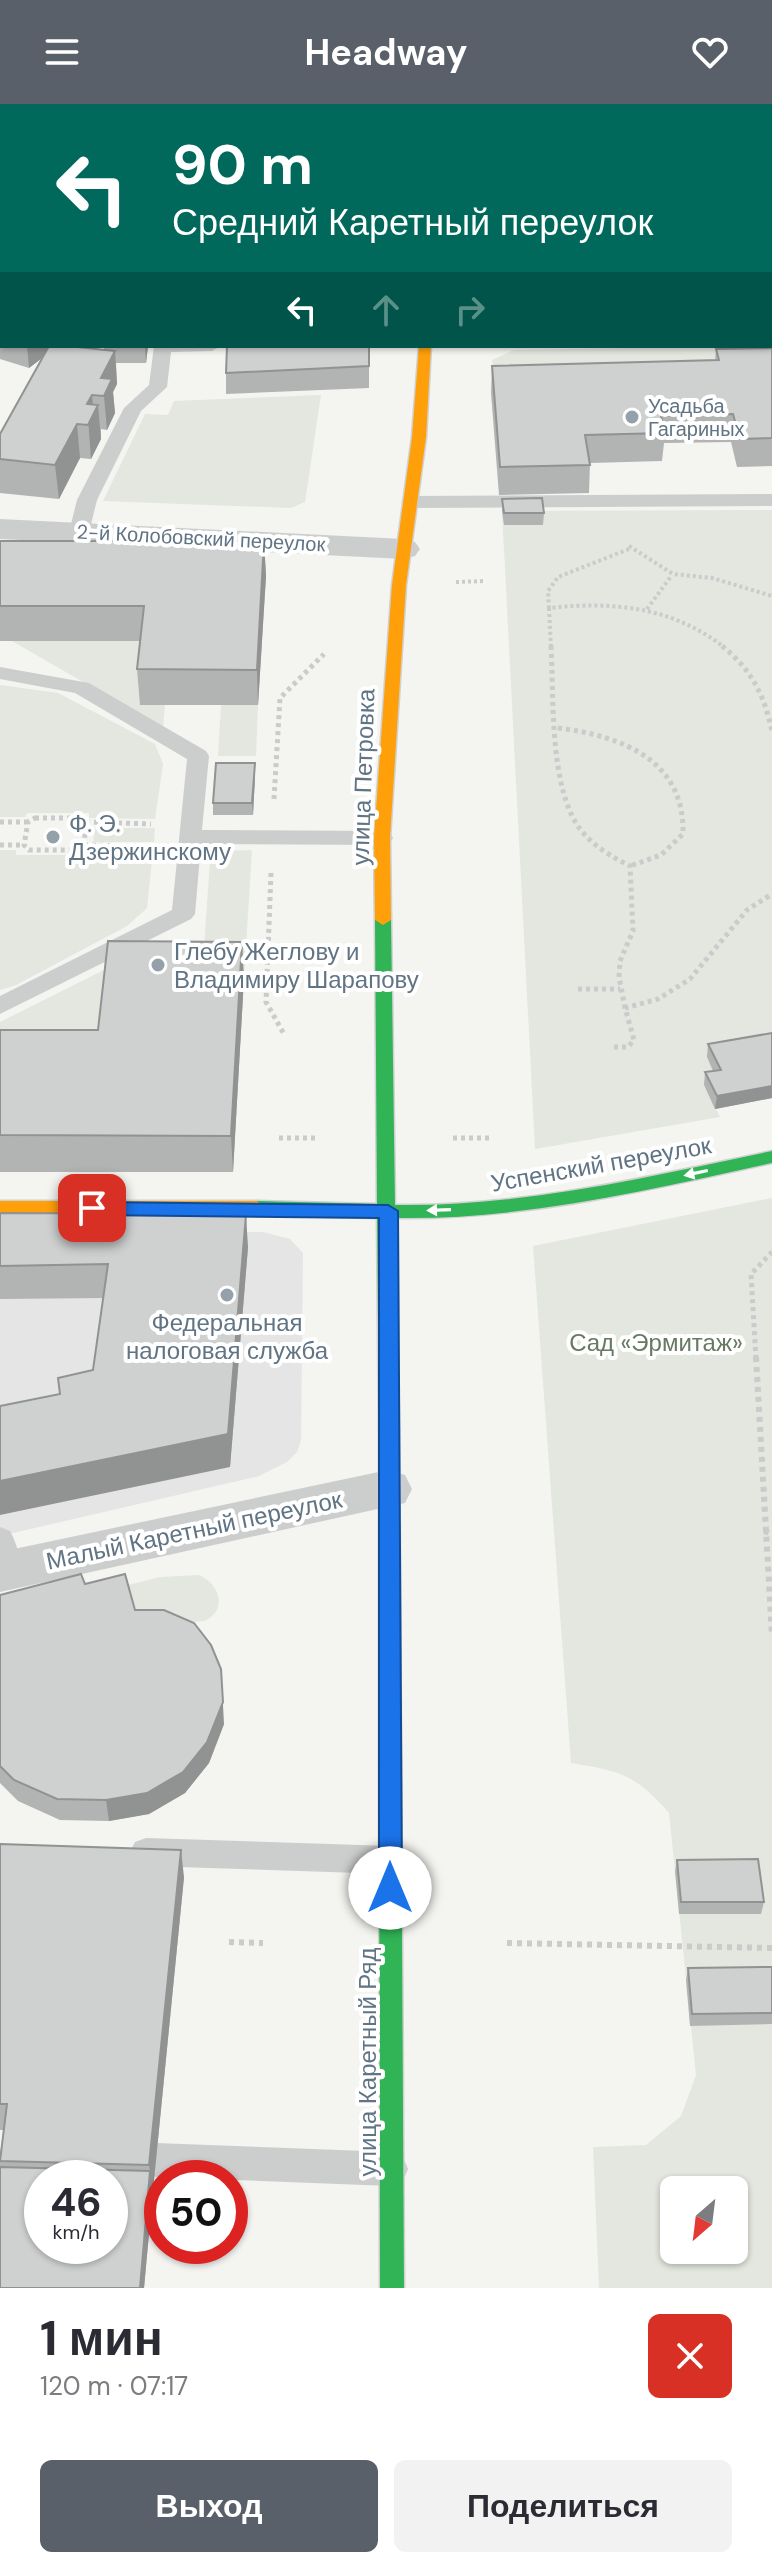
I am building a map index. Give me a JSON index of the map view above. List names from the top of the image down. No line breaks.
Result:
{"streets":{"main road":["улица Петровка","Успенский переулок","улица Каретный Ряд"],"street":["2-й Колобовский переулок","Малый Каретный переулок"]},"crossings":[["2-й Колобовский переулок","улица Петровка"],["улица Петровка","Успенский переулок"],["улица Петровка","улица Каретный Ряд"],["Успенский переулок","улица Каретный Ряд"],["Малый Каретный переулок","улица Каретный Ряд"]],"one_way":["Успенский переулок"],"parks":["Сад «Эрмитаж»"],"places":["Усадьба Гагариных","Ф. Э. Дзержинскому","Глебу Жеглову и Владимиру Шарапову","Федеральная налоговая служба"],"north":"bottom left","page":{"header":"Headway","turn":["90 m","Средний Каретный переулок"],"speed":"46 km/h","limit":"50","heading":["1 мин","120 m · 07:17"],"buttons":["Выход","Поделиться"]}}
